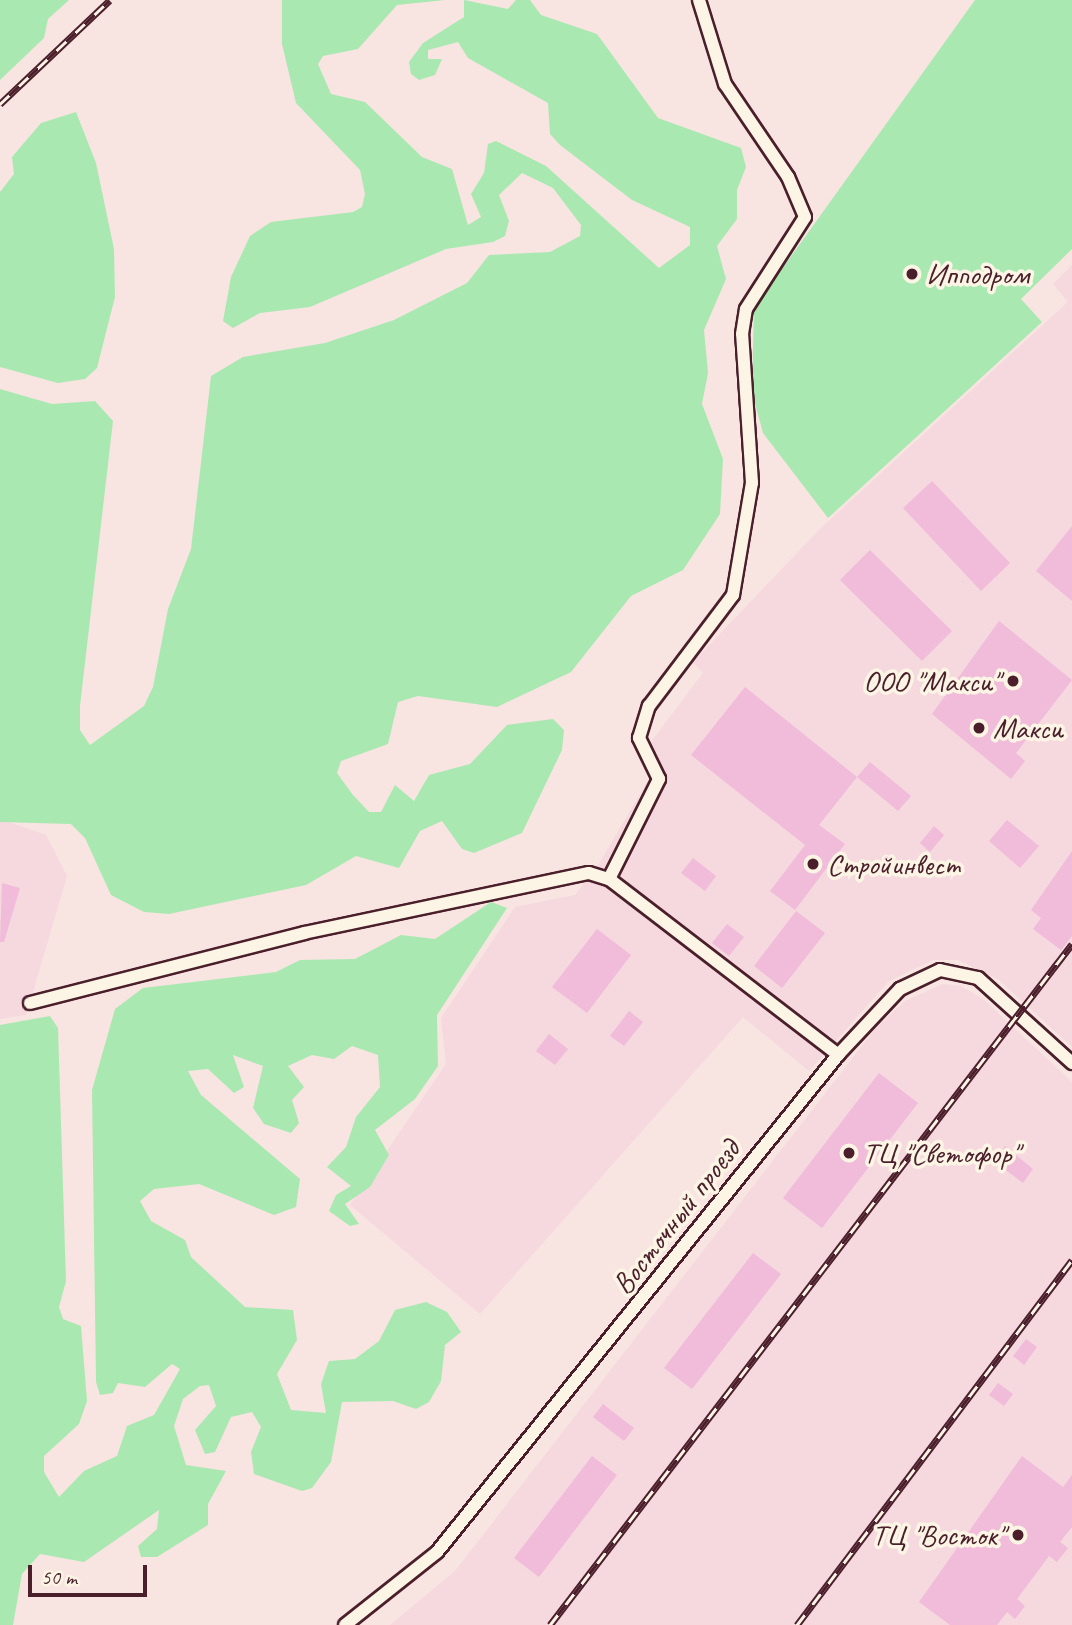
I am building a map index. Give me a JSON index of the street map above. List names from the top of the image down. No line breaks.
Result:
{"streets":{"street":["Восточный проезд"]},"places":["Ипподром","ООО \"Макси\"","Макси","Стройинвест","ТЦ \"Светофор\"","ТЦ \"Восток\""],"scale_bar":"50 m"}
